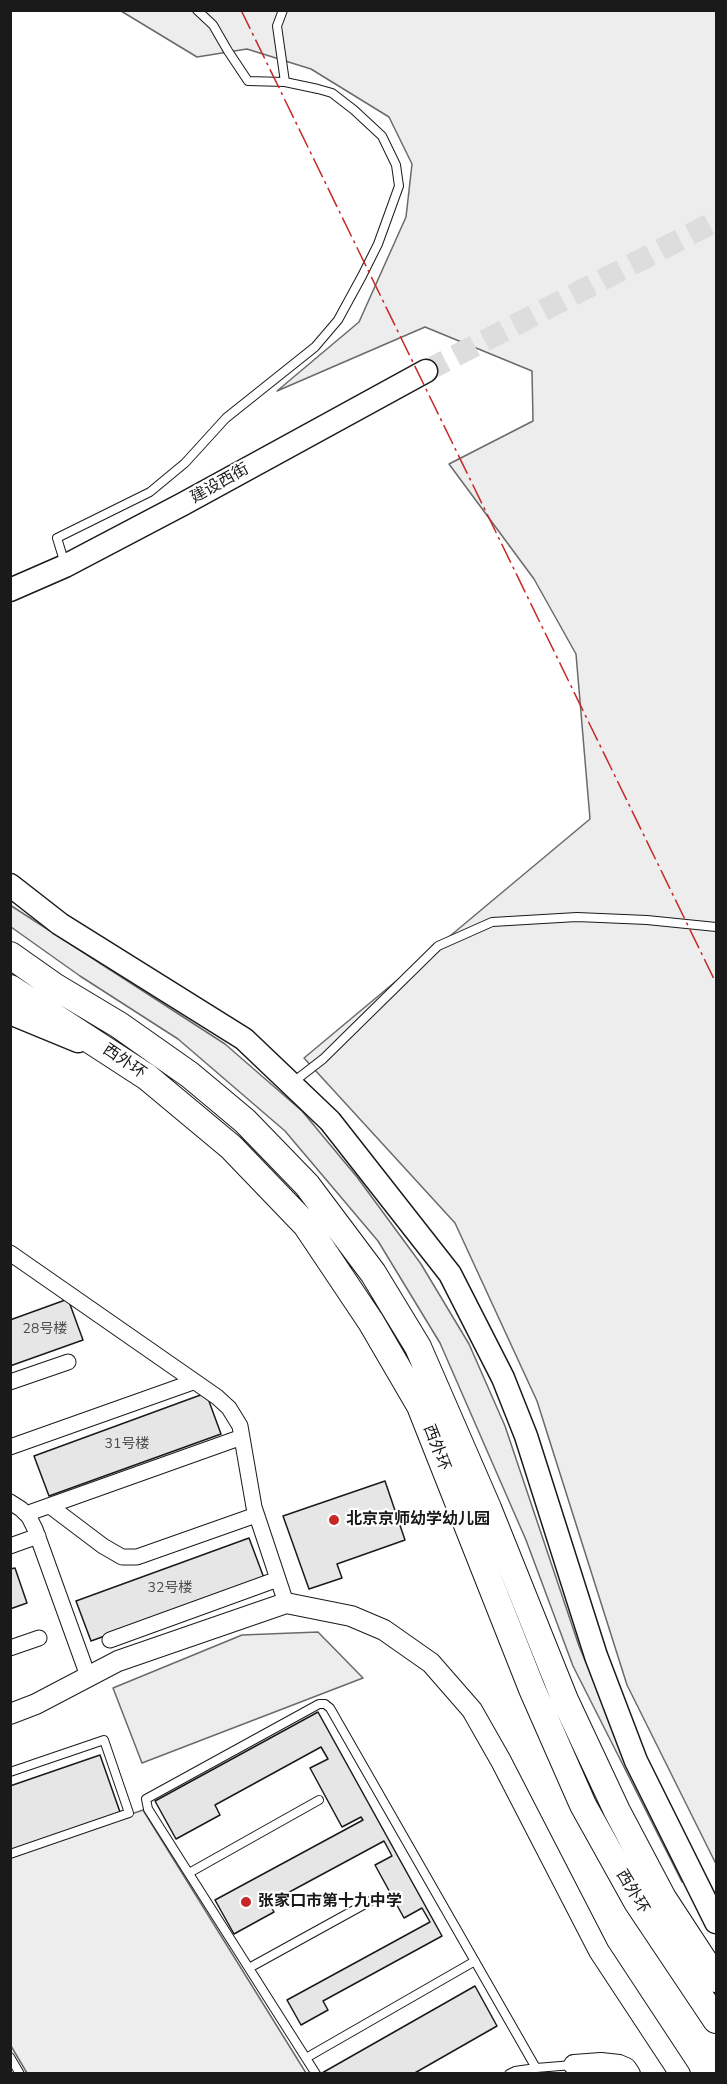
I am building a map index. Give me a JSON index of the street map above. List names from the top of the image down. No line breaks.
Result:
{"streets":{"highway":["西外环"],"main road":["建设西街"]},"places":["北京京师幼学幼儿园","张家口市第十九中学"],"house_numbers":["28号楼","31号楼","32号楼"]}
